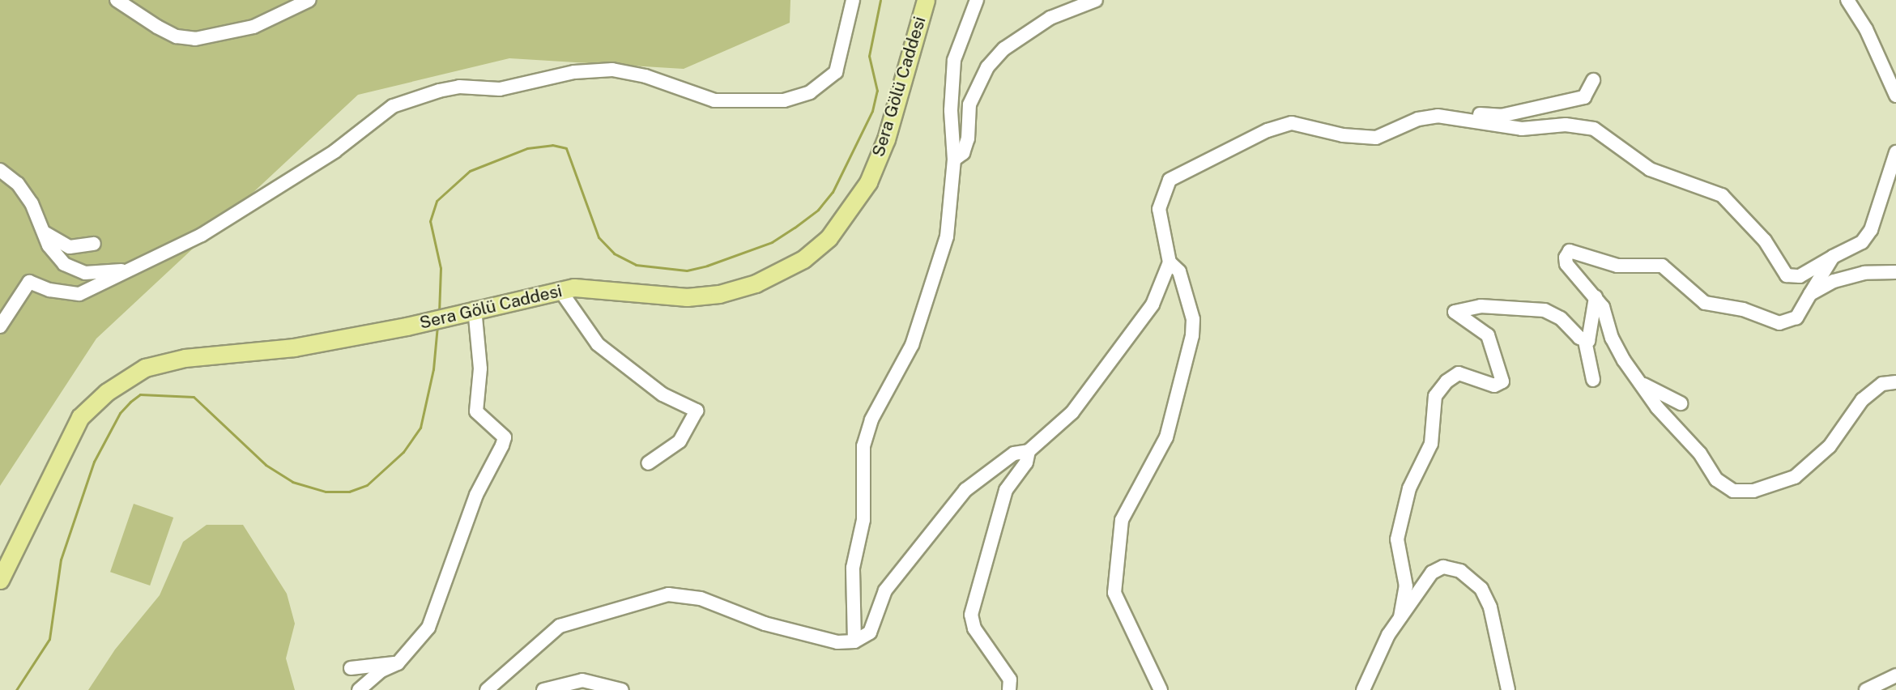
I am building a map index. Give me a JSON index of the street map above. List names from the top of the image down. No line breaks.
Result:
{"streets":{"main road":["Sera Gölü Caddesi"]}}
